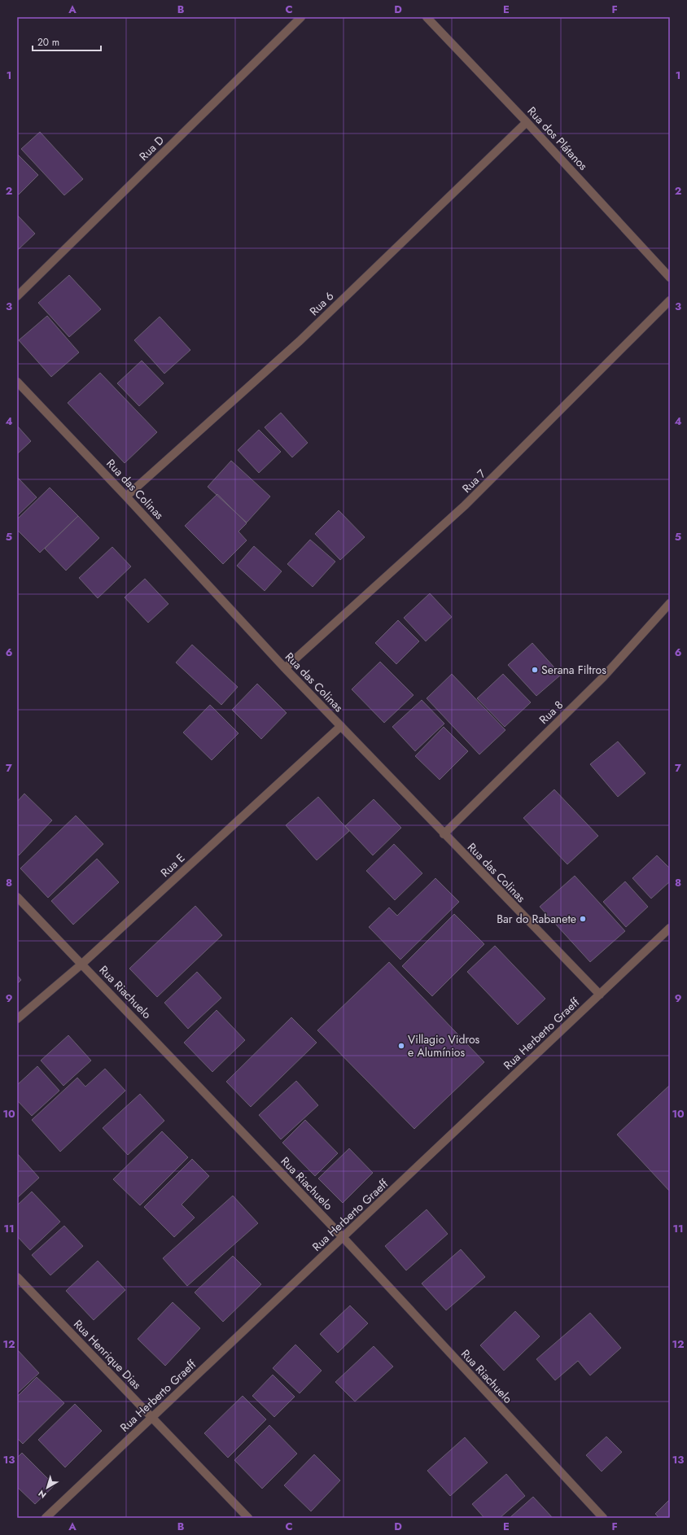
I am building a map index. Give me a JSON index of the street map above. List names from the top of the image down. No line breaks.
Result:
{"streets":{"street":["Rua dos Plátanos","Rua D","Rua 6","Rua 7","Rua das Colinas","Rua 8","Rua E","Rua Riachuelo","Rua Herberto Graeff","Rua Henrique Dias"]},"crossings":[["Rua dos Plátanos","Rua 6"],["Rua 6","Rua das Colinas"],["Rua 7","Rua das Colinas"],["Rua das Colinas","Rua 8"],["Rua das Colinas","Rua E"],["Rua das Colinas","Rua Herberto Graeff"],["Rua E","Rua Riachuelo"],["Rua Riachuelo","Rua Herberto Graeff"],["Rua Herberto Graeff","Rua Henrique Dias"]],"places":["Serana Filtros","Bar do Rabanete","Villagio Vidros e Alumínios"],"scale_bar":"20 m","north":"bottom left","grid":{"columns":["A","B","C","D","E","F"],"rows":["1","2","3","4","5","6","7","8","9","10","11","12","13"]}}
